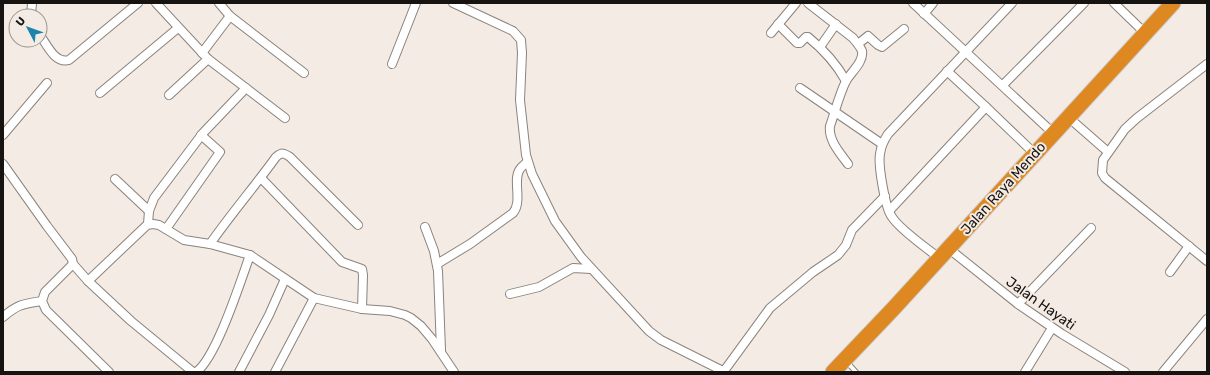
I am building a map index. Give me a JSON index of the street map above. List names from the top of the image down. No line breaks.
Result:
{"streets":{"highway":["Jalan Raya Mendo"],"street":["Jalan Hayati"]},"crossings":[["Jalan Raya Mendo","Jalan Hayati"]],"north":"top left"}
